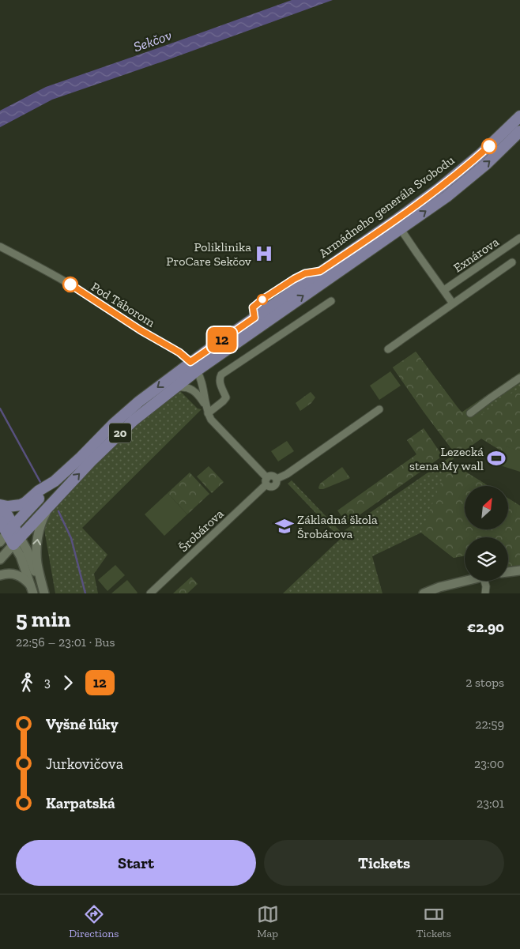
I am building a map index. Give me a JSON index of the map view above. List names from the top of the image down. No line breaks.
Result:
{"streets":{"main road":["Armádneho generála Svobodu","20"],"street":["Exnárova","Pod Táborom","Šrobárova"]},"crossings":[["Armádneho generála Svobodu","Pod Táborom"]],"water":["Sekčov"],"places":{"hospital":["Poliklinika ProCare Sekčov"],"sports":["Lezecká stena My wall"],"school or university":["Základná škola Šrobárova"]},"lines":["bus line 12"],"north":"top right","page":{"on_map":"12","heading":["5 min","22:56 – 23:01 · Bus","€2.90"],"legs":["3","12","2 stops"],"list":[{"name":"Vyšné lúky","value":"22:59"},{"name":"Jurkovičova","value":"23:00"},{"name":"Karpatská","value":"23:01"}],"buttons":["Start","Tickets"],"tabs":["Directions","Map","Tickets"]}}
